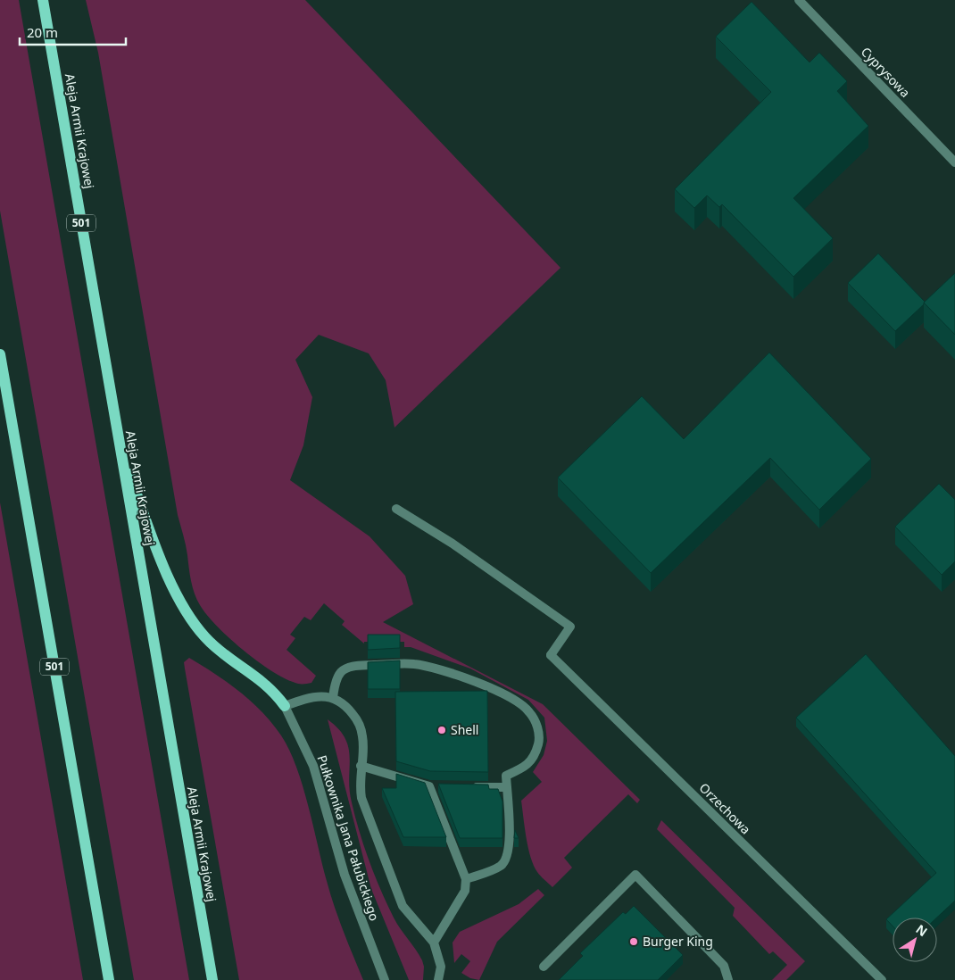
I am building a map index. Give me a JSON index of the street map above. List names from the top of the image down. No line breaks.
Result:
{"streets":{"main road":["Aleja Armii Krajowej","501"],"street":["Cyprysowa","Orzechowa","Pułkownika Jana Pałubickiego"]},"places":["Shell","Burger King"],"scale_bar":"20 m","north":"top right"}
